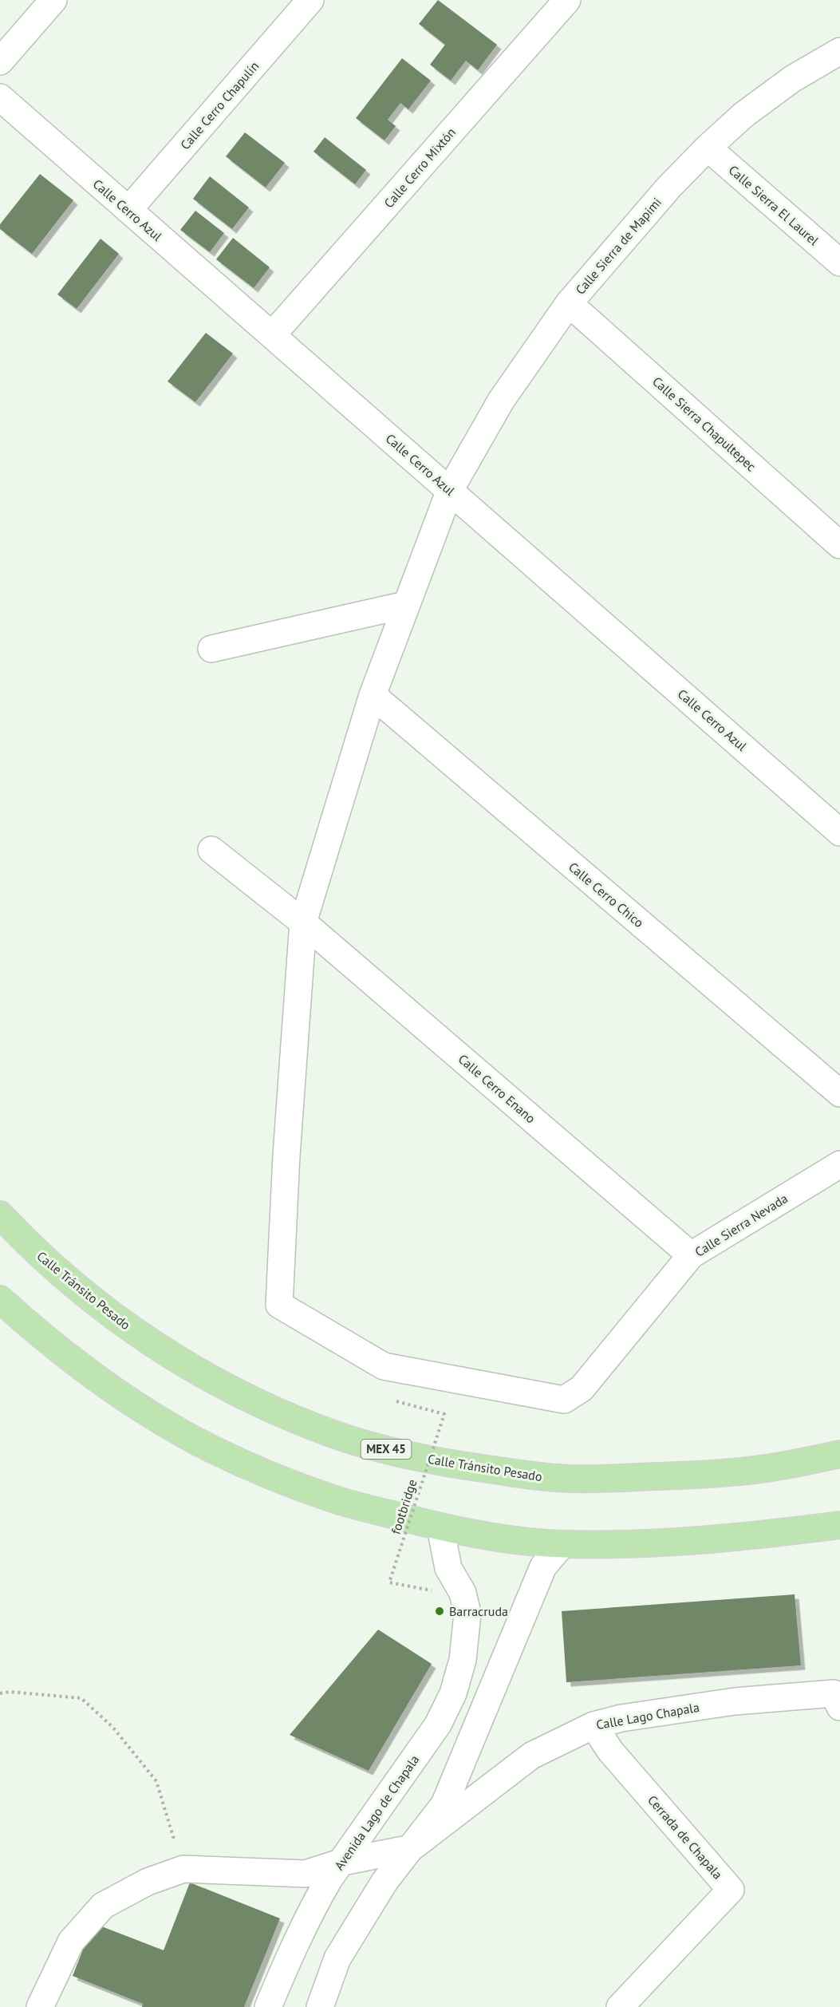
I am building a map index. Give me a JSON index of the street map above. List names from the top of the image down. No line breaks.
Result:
{"streets":{"main road":["Calle Tránsito Pesado","MEX 45"],"street":["Calle Cerro Chapulín","Calle Cerro Mixtón","Calle Sierra El Laurel","Calle Cerro Azul","Calle Sierra de Mapimi","Calle Sierra Chapultepec","Calle Cerro Chico","Calle Cerro Enano","Calle Sierra Nevada","Calle Lago Chapala","Avenida Lago de Chapala","Cerrada de Chapala"],"path":["footbridge"]},"crossings":[["Calle Cerro Chapulín","Calle Cerro Azul"],["Calle Cerro Mixtón","Calle Cerro Azul"],["Calle Sierra El Laurel","Calle Sierra de Mapimi"],["Calle Cerro Azul","Calle Sierra de Mapimi"],["Calle Sierra de Mapimi","Calle Sierra Chapultepec"],["Calle Sierra de Mapimi","Calle Cerro Chico"],["Calle Sierra de Mapimi","Calle Cerro Enano"],["Calle Sierra de Mapimi","Calle Sierra Nevada"],["Calle Cerro Enano","Calle Sierra Nevada"],["Calle Lago Chapala","Avenida Lago de Chapala"],["Calle Lago Chapala","Cerrada de Chapala"]],"places":["Barracruda"]}
